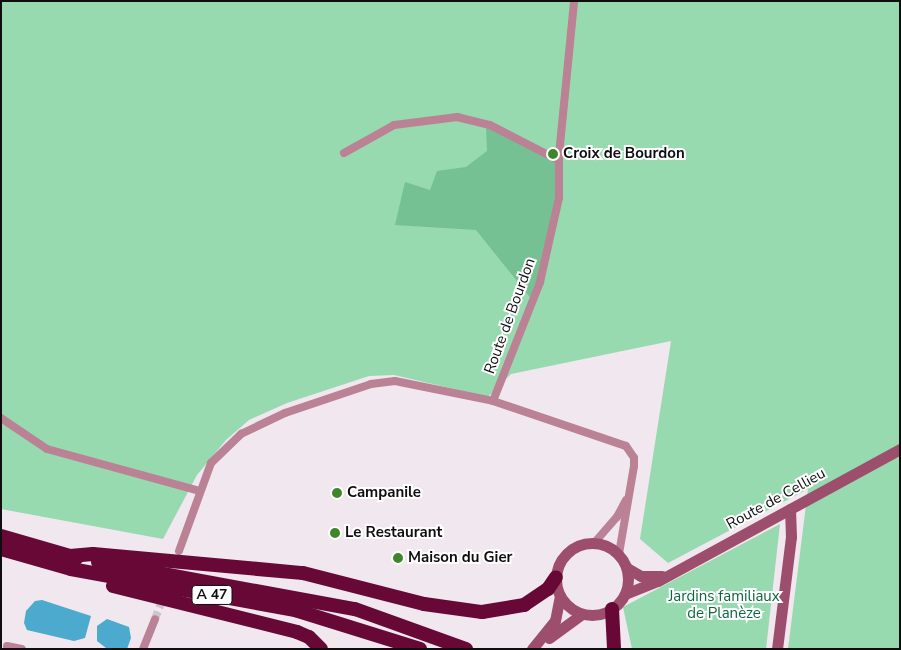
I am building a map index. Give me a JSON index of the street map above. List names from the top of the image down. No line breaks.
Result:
{"streets":{"highway":["A 47"],"main road":["Route de Cellieu"],"street":["Route de Bourdon"]},"parks":["Jardins familiaux de Planèze"],"places":["Croix de Bourdon","Campanile","Le Restaurant","Maison du Gier"]}
